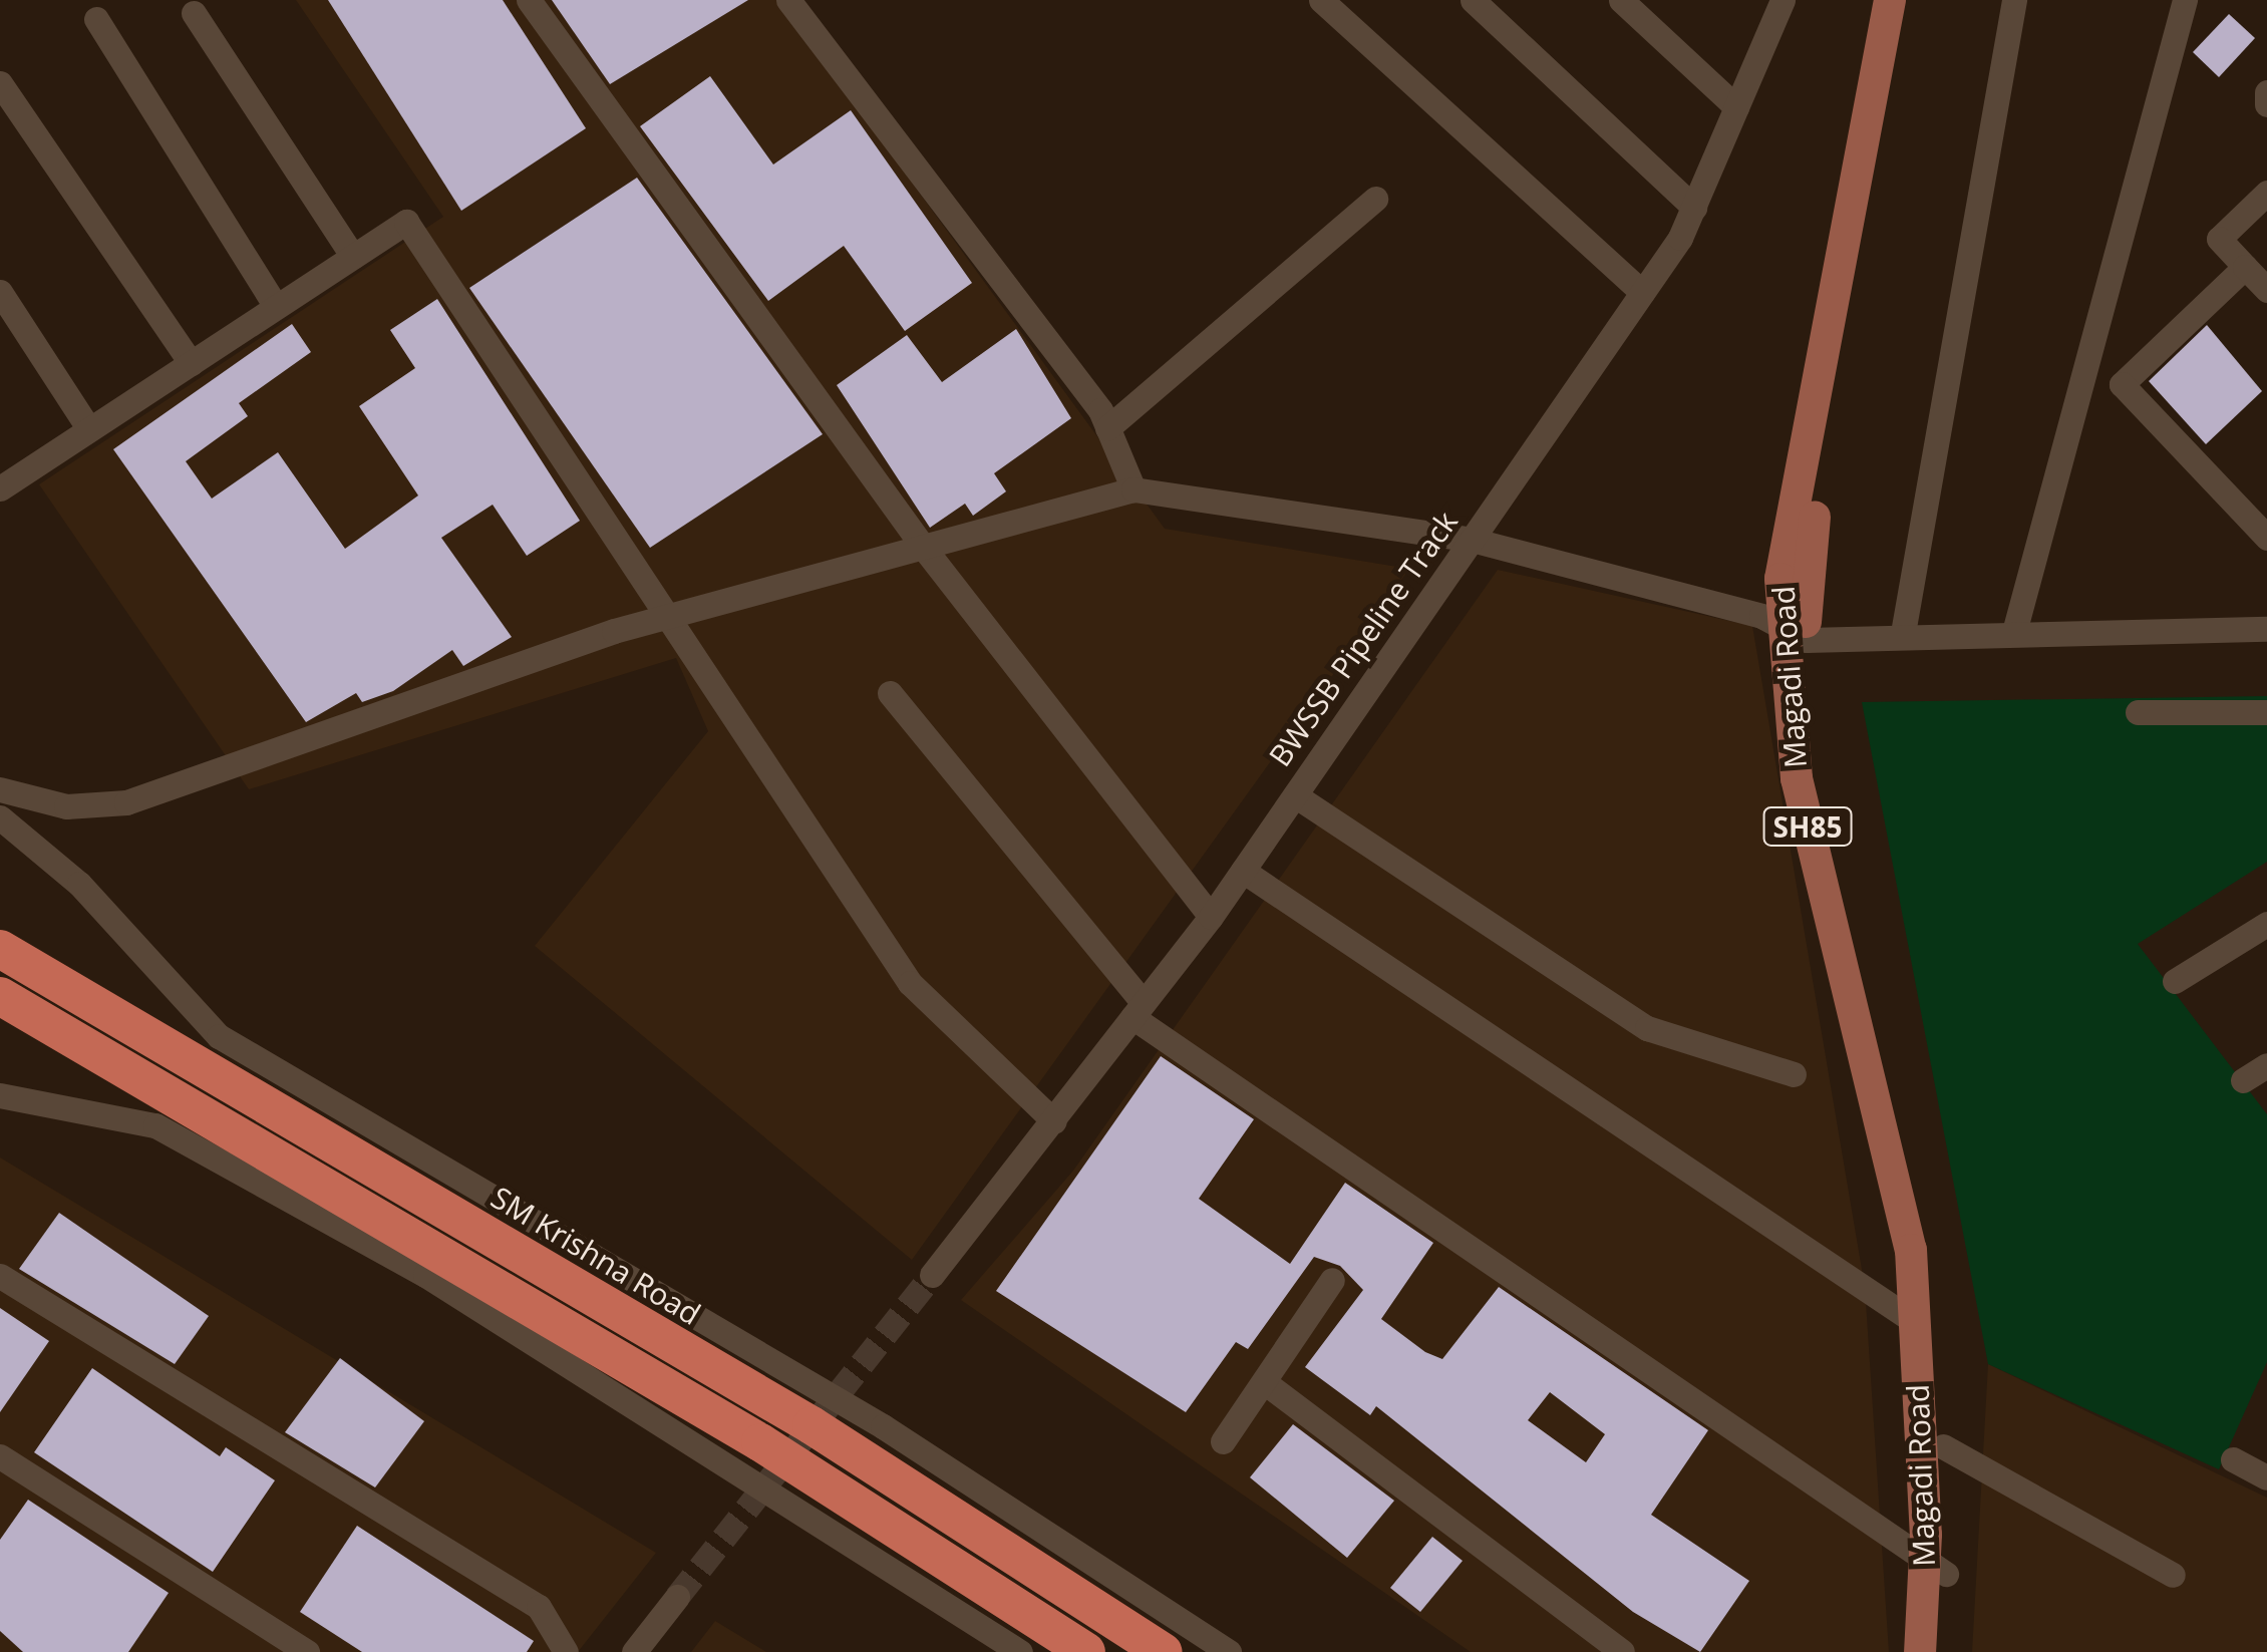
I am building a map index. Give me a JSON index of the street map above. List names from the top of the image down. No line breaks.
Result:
{"streets":{"highway":["SM Krishna Road"],"main road":["Magadi Road","SH85"],"street":["BWSSB Pipeline Track"]}}
